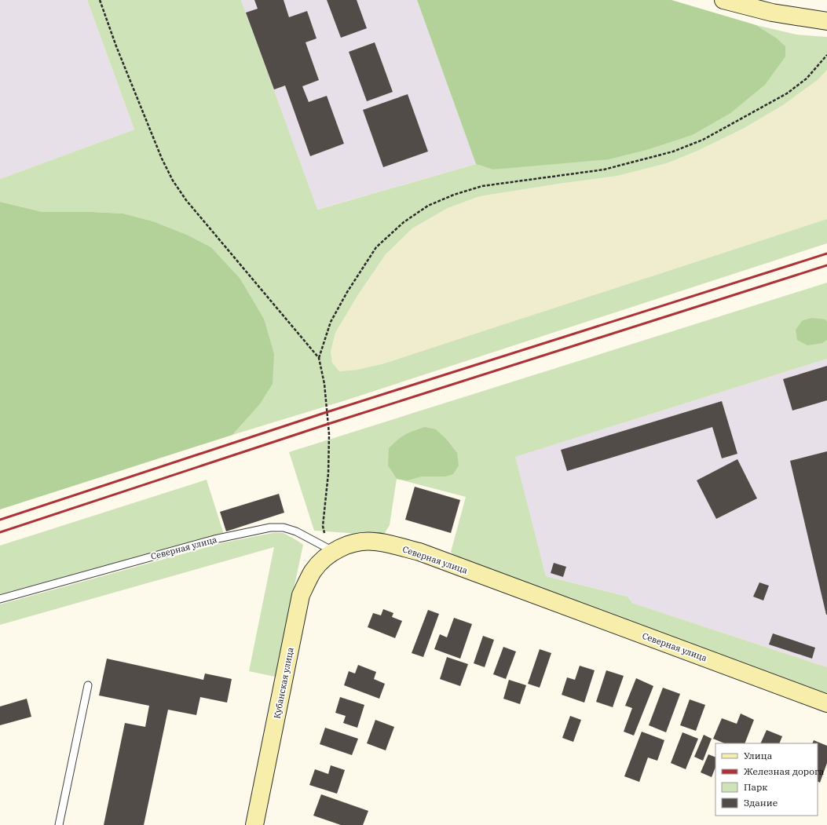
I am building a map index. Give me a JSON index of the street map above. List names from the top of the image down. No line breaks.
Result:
{"streets":{"street":["Северная улица","Кубанская улица"]},"crossings":[["Северная улица","Кубанская улица"]],"legend":["Улица","Железная дорога","Парк","Здание"]}
